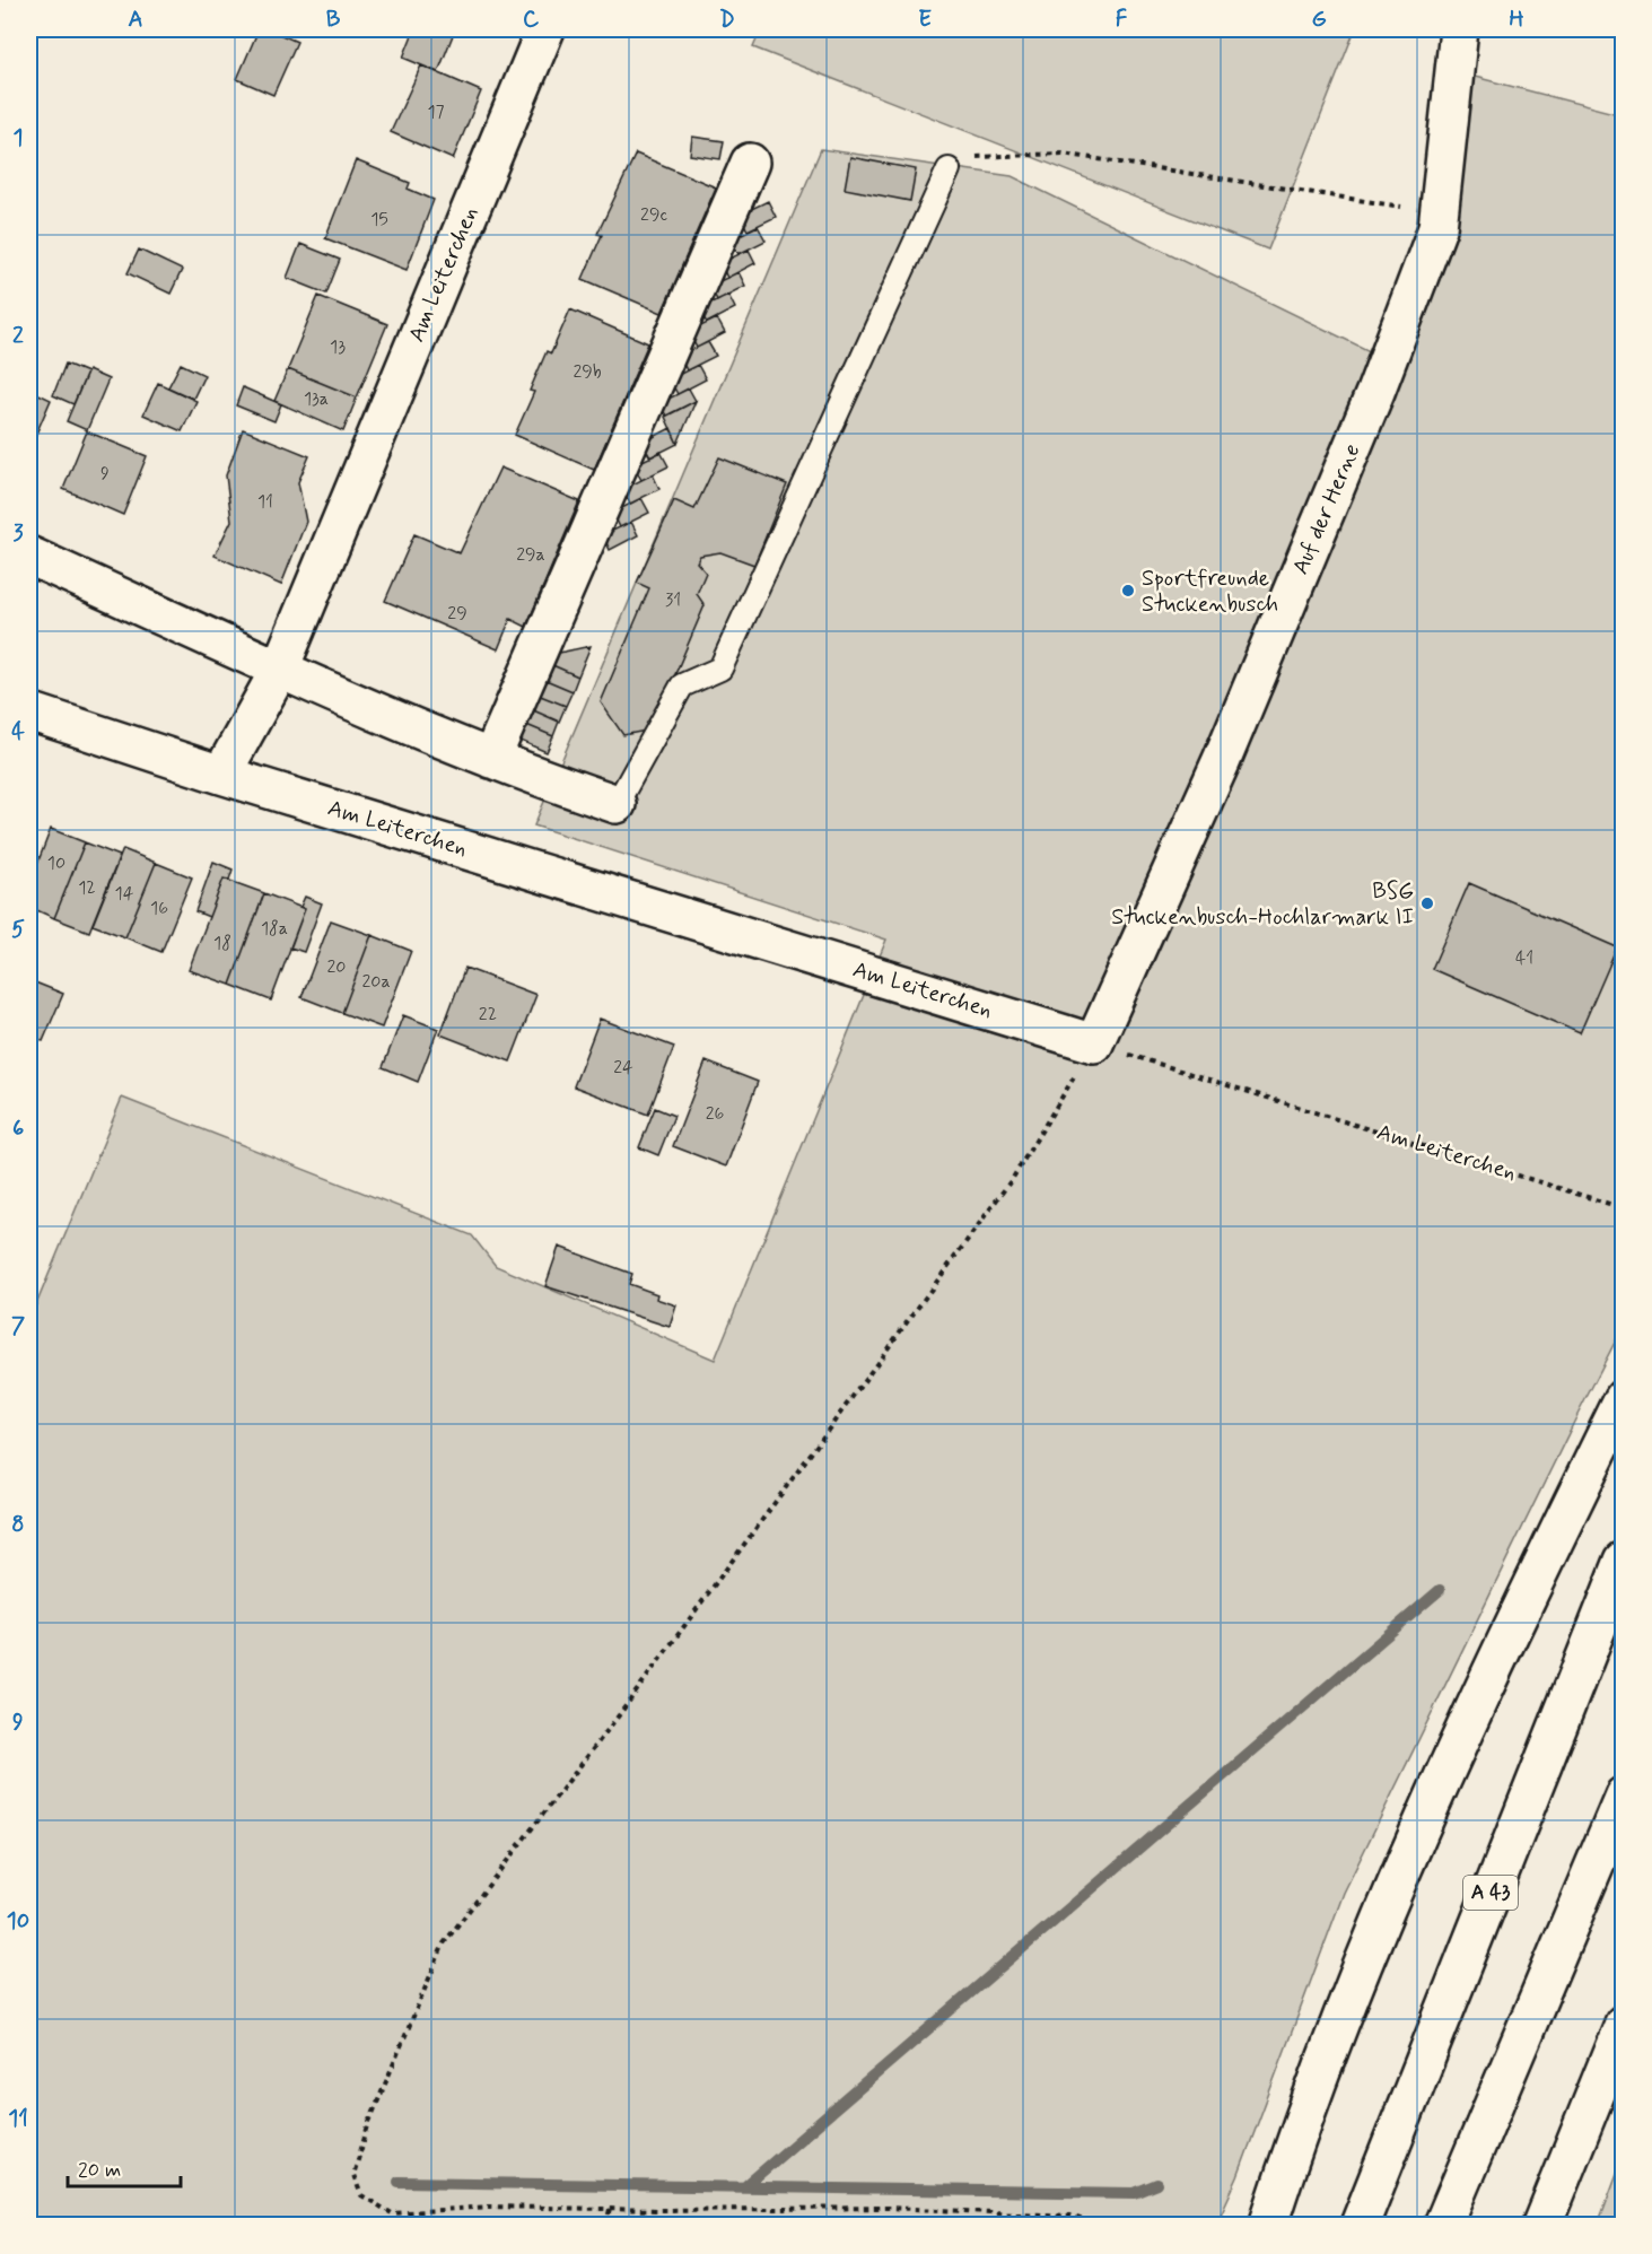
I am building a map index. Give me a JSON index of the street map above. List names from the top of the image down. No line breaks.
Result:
{"streets":{"main road":["Am Leiterchen","Auf der Herne","A 43"]},"crossings":[["Am Leiterchen","Auf der Herne"]],"places":["Sportfreunde Stuckenbusch","BSG Stuckenbusch-Hochlarmark II"],"house_numbers":["17","29c","15","13","29b","13a","9","11","29a","31","29","10","12","14","16","18a","18","41","20","20a","22","24","26"],"scale_bar":"20 m","grid":{"columns":["A","B","C","D","E","F","G","H"],"rows":["1","2","3","4","5","6","7","8","9","10","11"]}}
